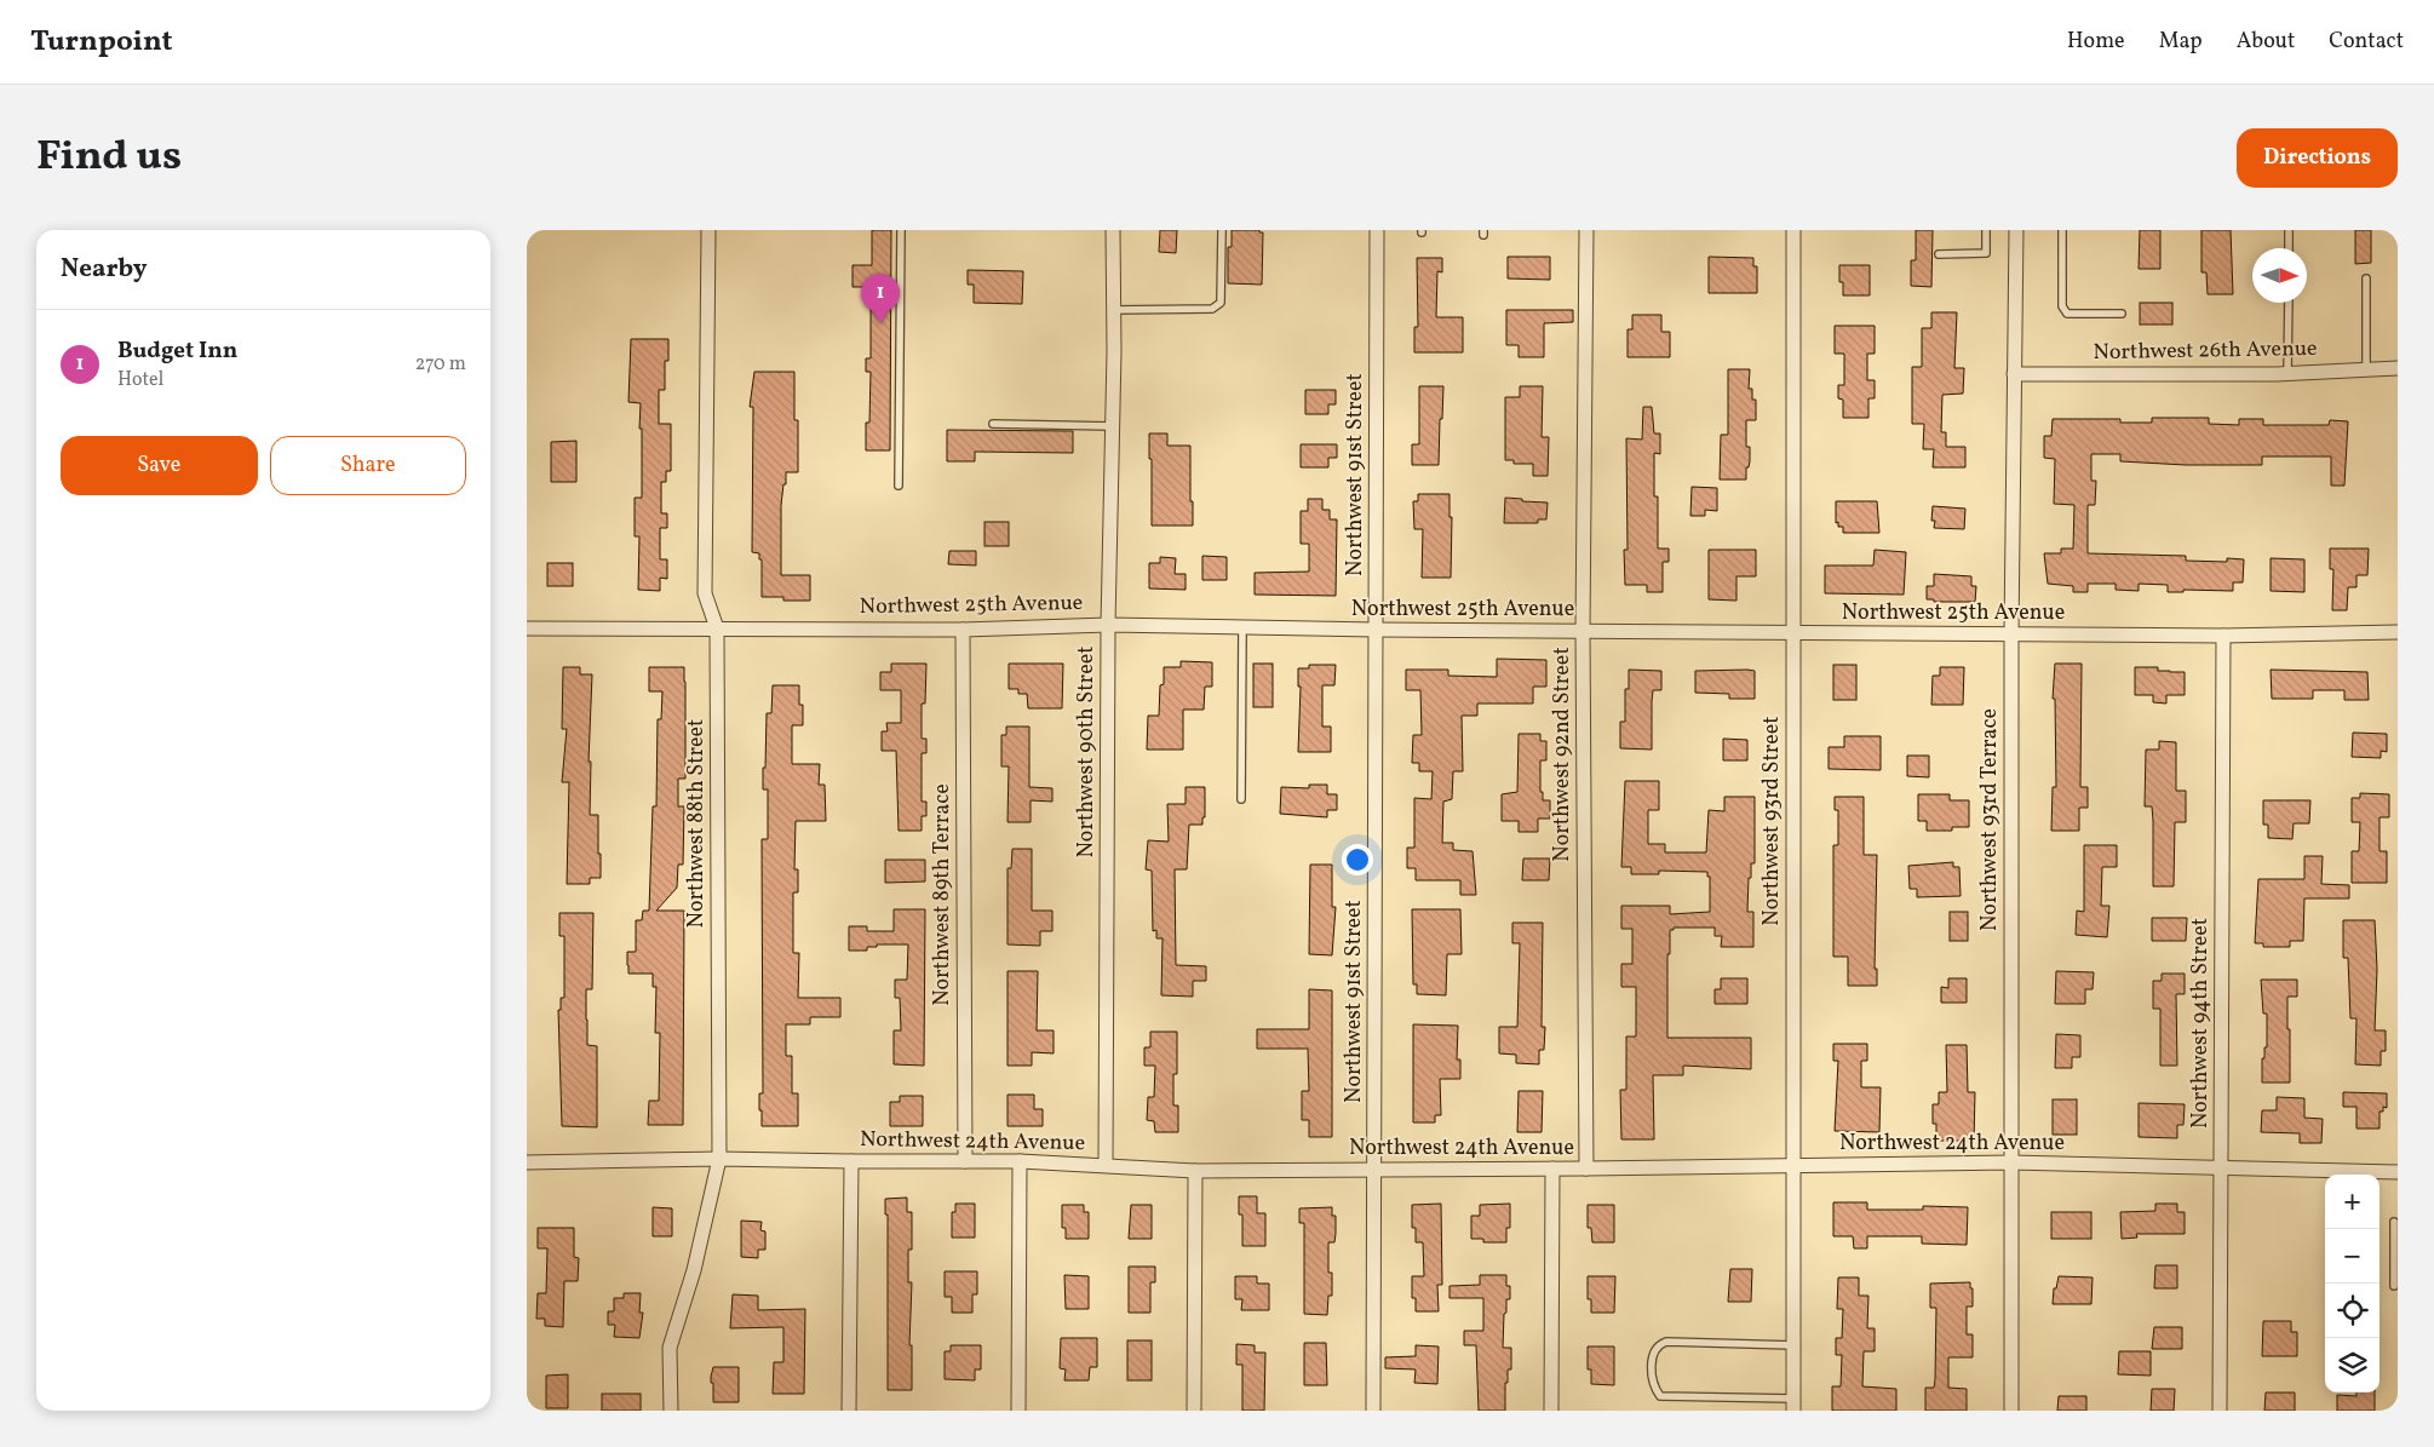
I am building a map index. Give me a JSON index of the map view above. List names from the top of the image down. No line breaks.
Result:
{"streets":{"street":["Northwest 26th Avenue","Northwest 91st Street","Northwest 25th Avenue","Northwest 90th Street","Northwest 92nd Street","Northwest 93rd Terrace","Northwest 93rd Street","Northwest 88th Street","Northwest 89th Terrace","Northwest 94th Street","Northwest 24th Avenue"]},"crossings":[["Northwest 26th Avenue","Northwest 93rd Terrace"],["Northwest 91st Street","Northwest 25th Avenue"],["Northwest 91st Street","Northwest 24th Avenue"],["Northwest 25th Avenue","Northwest 90th Street"],["Northwest 25th Avenue","Northwest 92nd Street"],["Northwest 25th Avenue","Northwest 93rd Terrace"],["Northwest 25th Avenue","Northwest 93rd Street"],["Northwest 25th Avenue","Northwest 88th Street"],["Northwest 25th Avenue","Northwest 89th Terrace"],["Northwest 25th Avenue","Northwest 94th Street"],["Northwest 90th Street","Northwest 24th Avenue"],["Northwest 92nd Street","Northwest 24th Avenue"],["Northwest 93rd Terrace","Northwest 24th Avenue"],["Northwest 93rd Street","Northwest 24th Avenue"],["Northwest 88th Street","Northwest 24th Avenue"],["Northwest 89th Terrace","Northwest 24th Avenue"],["Northwest 94th Street","Northwest 24th Avenue"]],"north":"right","page":{"header":"Turnpoint","nav":["Home","Map","About","Contact"],"title":"Find us","buttons":["Directions",["Save","Share"]],"heading":"Nearby","pins":"1","list":[{"mark":"1","name":"Budget Inn","note":"Hotel","value":"270 m"}],"map_buttons":["+","−"]}}
